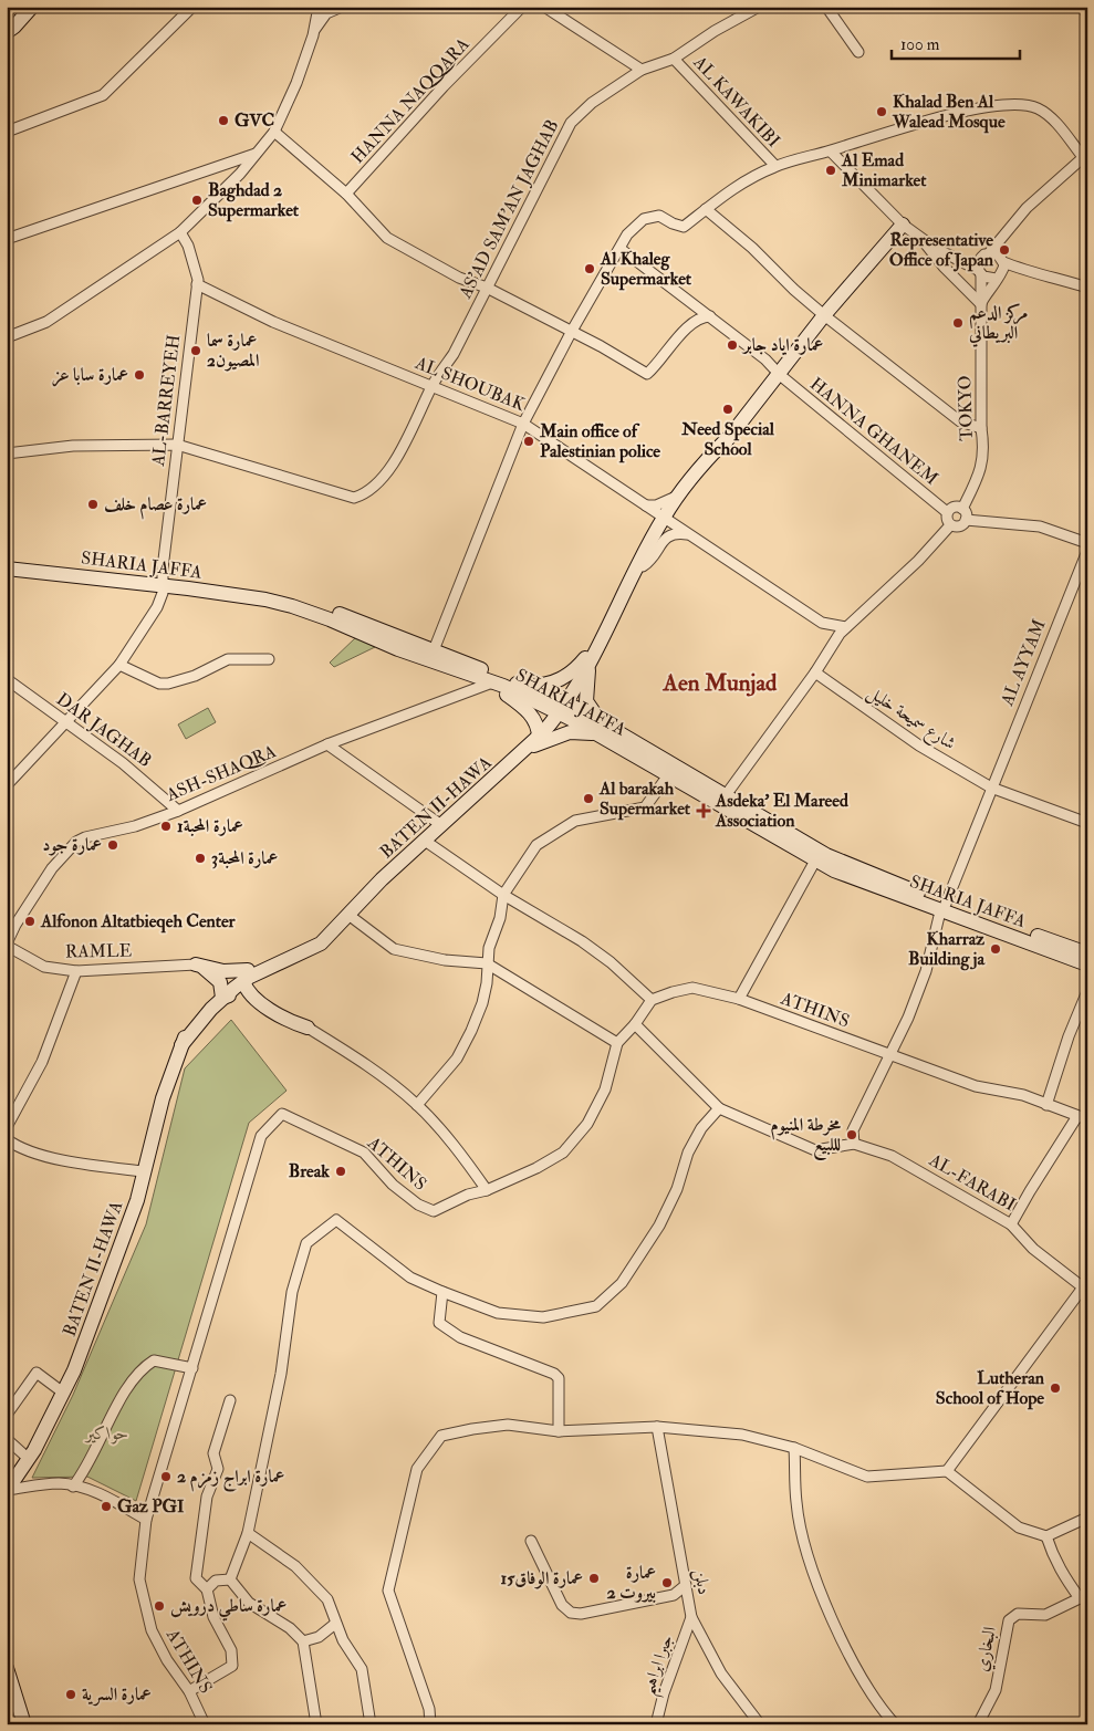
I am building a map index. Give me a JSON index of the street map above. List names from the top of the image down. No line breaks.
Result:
{"streets":{"main road":["SHARIA JAFFA","BATEN II-HAWA"],"street":["HANNA NAQQARA","AL KAWAKIBI","AS'AD SAM'AN JAGHAB","AL SHOUBAK","AL-BARREYEH","TOKYO","HANNA GHANEM","AL AYYAM","شارع سميحة خليل","DAR JAGHAB","ASH-SHAQRA","RAMLE","ATHINS","AL-FARABI","دبلن","البخاري","جبرا ابراهيم"]},"crossings":[["AL KAWAKIBI","AS'AD SAM'AN JAGHAB"],["AS'AD SAM'AN JAGHAB","AL SHOUBAK"],["AS'AD SAM'AN JAGHAB","AL-BARREYEH"],["AL SHOUBAK","AL-BARREYEH"],["AL-BARREYEH","SHARIA JAFFA"],["AL-BARREYEH","DAR JAGHAB"],["TOKYO","HANNA GHANEM"],["SHARIA JAFFA","AL AYYAM"],["SHARIA JAFFA","ASH-SHAQRA"],["SHARIA JAFFA","BATEN II-HAWA"],["AL AYYAM","شارع سميحة خليل"],["AL AYYAM","ATHINS"],["AL AYYAM","AL-FARABI"],["DAR JAGHAB","ASH-SHAQRA"],["ASH-SHAQRA","RAMLE"],["دبلن","جبرا ابراهيم"]],"districts":["Aen Munjad"],"parks":["حواكير"],"places":{"other":["Khalad Ben Al Walead Mosque","GVC","Al Emad Minimarket","Baghdad 2 Supermarket","Representative Office of Japan","Al Khaleg Supermarket","مركز الدعم البريطاني","عمارة اياد جابر","عمارة سما المصيون2","عمارة سابا عز","Need Special School","Main office of Palestinian police","عمارة عصام خلف","Al barakah Supermarket","عمارة المحبة1","عمارة جود","عمارة المحبة3","Alfonon Altatbieqeh Center","Kharraz Building ja","مخرطة المنيوم لللبيع","Break","Lutheran School of Hope","عمارة ابراج زمزم 2","Gaz PGI","عمارة الوفاق15","عمارة بيروت 2","عمارة ساطي درويش","عمارة السرية"],"health":["Asdeka' El Mareed Association"]},"scale_bar":"100 m"}
